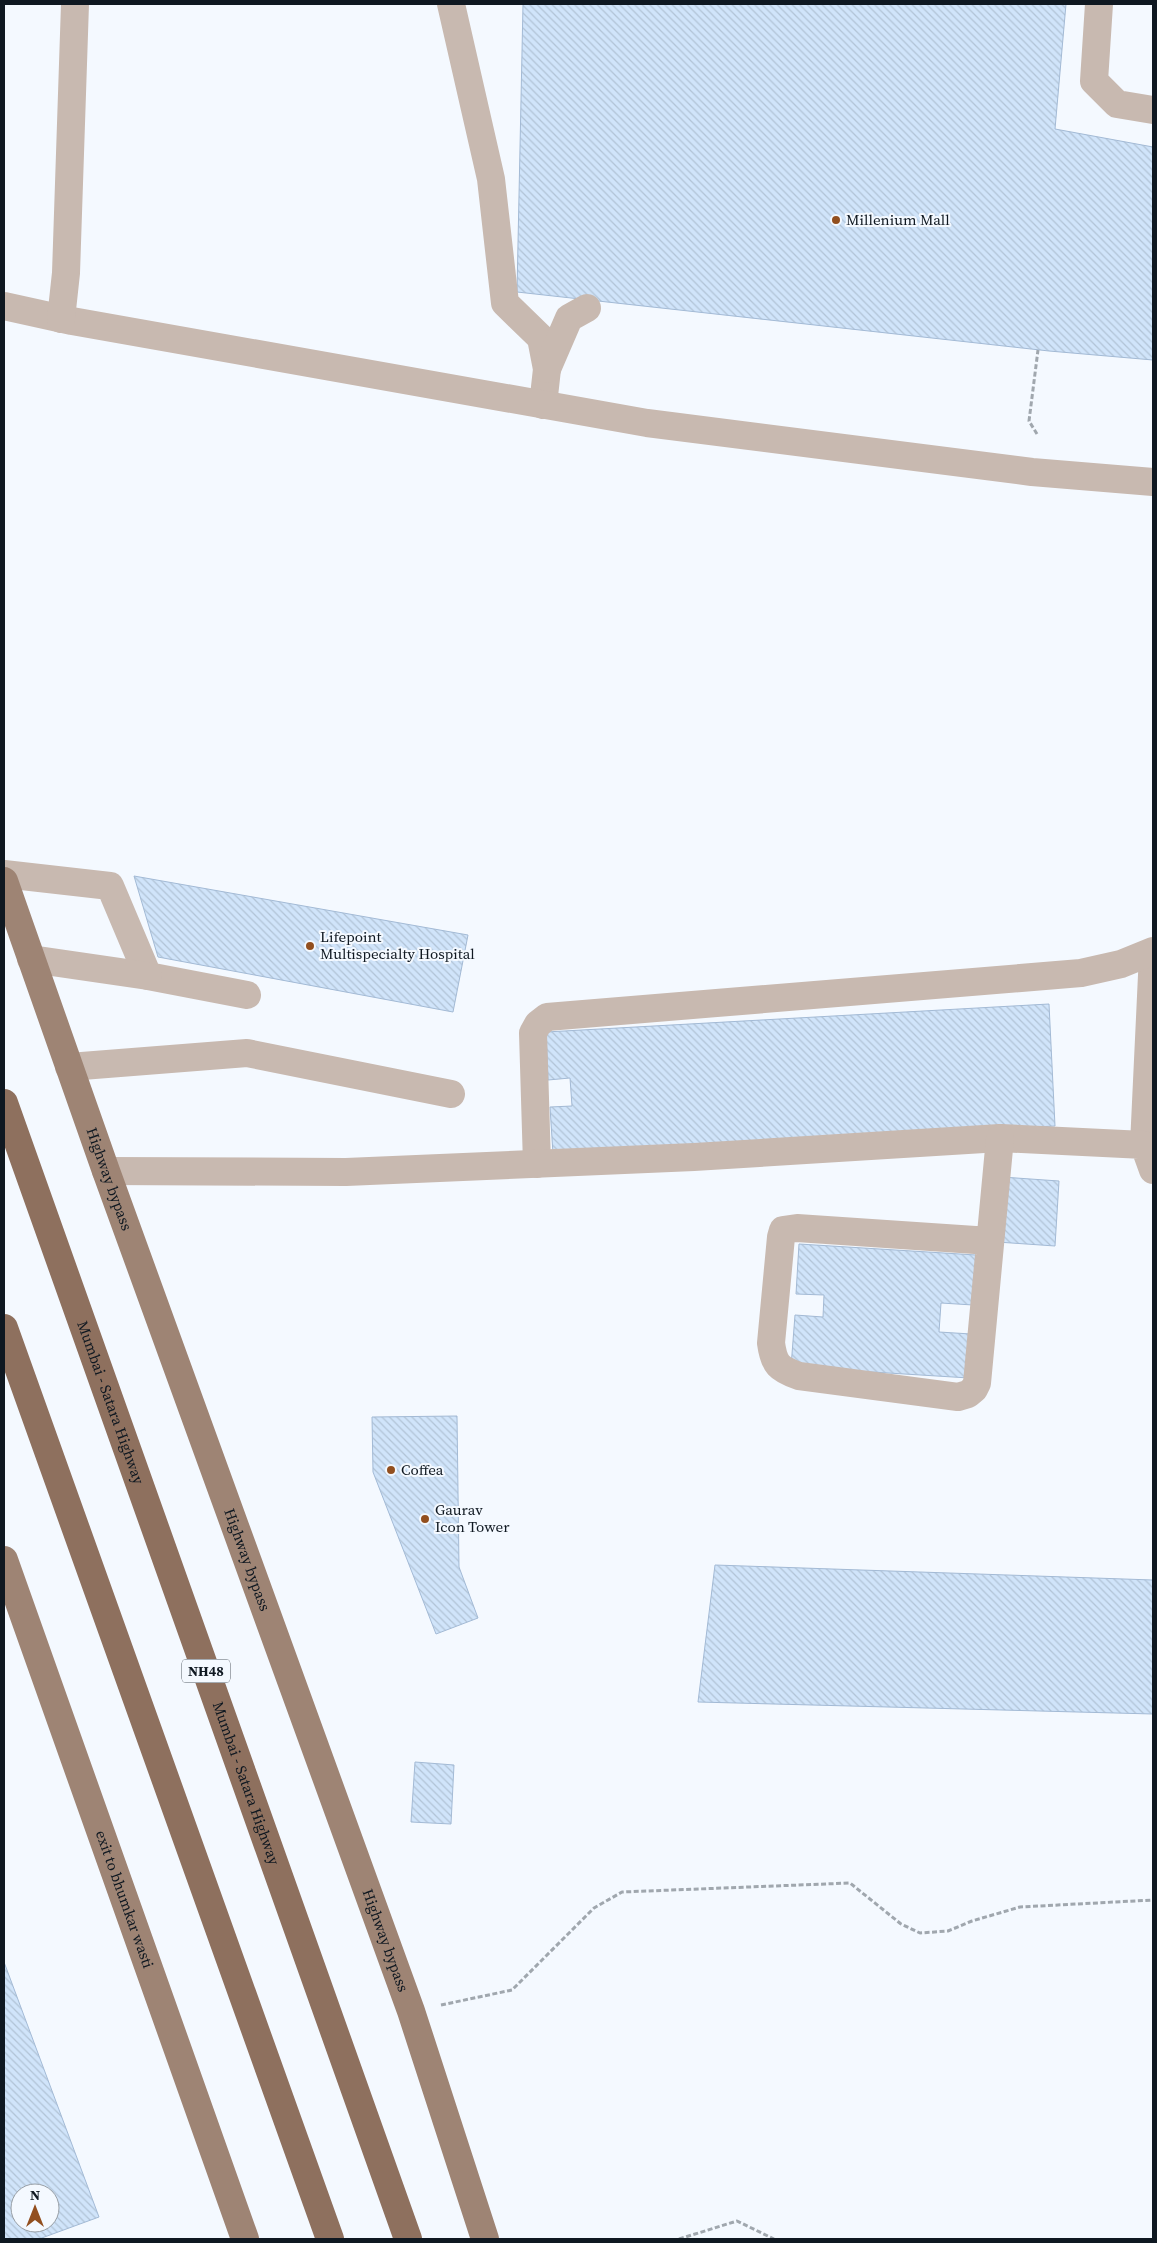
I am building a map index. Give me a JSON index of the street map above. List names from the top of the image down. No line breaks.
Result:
{"streets":{"highway":["Mumbai - Satara Highway","NH48"],"main road":["Highway bypass","exit to bhumkar wasti"]},"places":["Millenium Mall","Lifepoint Multispecialty Hospital","Coffea","Gaurav Icon Tower"],"north":"top"}
